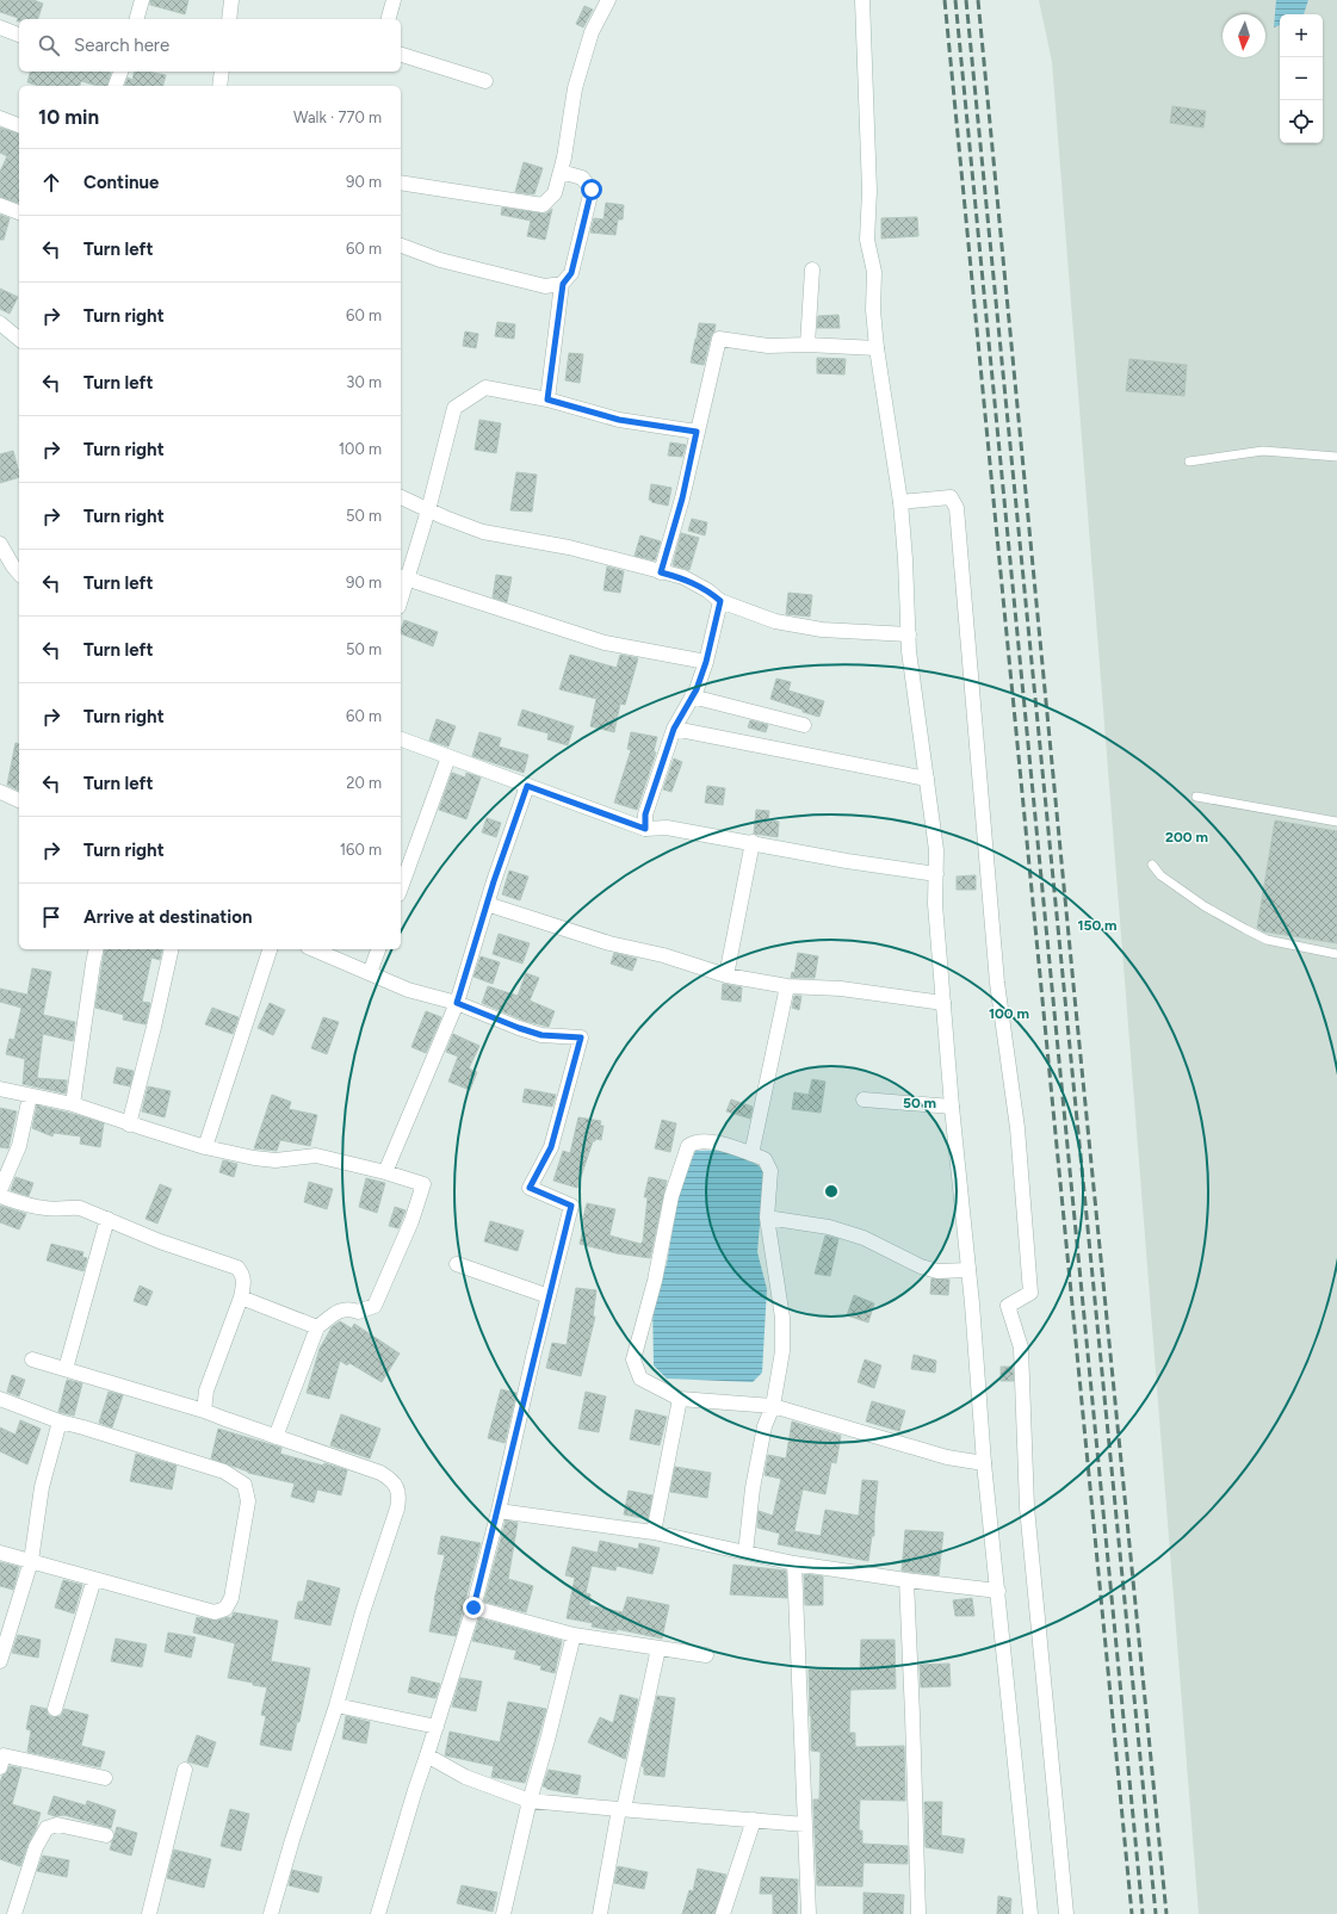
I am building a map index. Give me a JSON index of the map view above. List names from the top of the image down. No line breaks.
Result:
{"north":"bottom","page":{"map_buttons":["+","−"],"search":"Search here","heading":["10 min","Walk · 770 m"],"list":[["Continue","90 m"],["Turn left","60 m"],["Turn right","60 m"],["Turn left","30 m"],["Turn right","100 m"],["Turn right","50 m"],["Turn left","90 m"],["Turn left","50 m"],["Turn right","60 m"],["Turn left","20 m"],["Turn right","160 m"],"Arrive at destination"]},"rings":["200 m","150 m","100 m","50 m"]}
